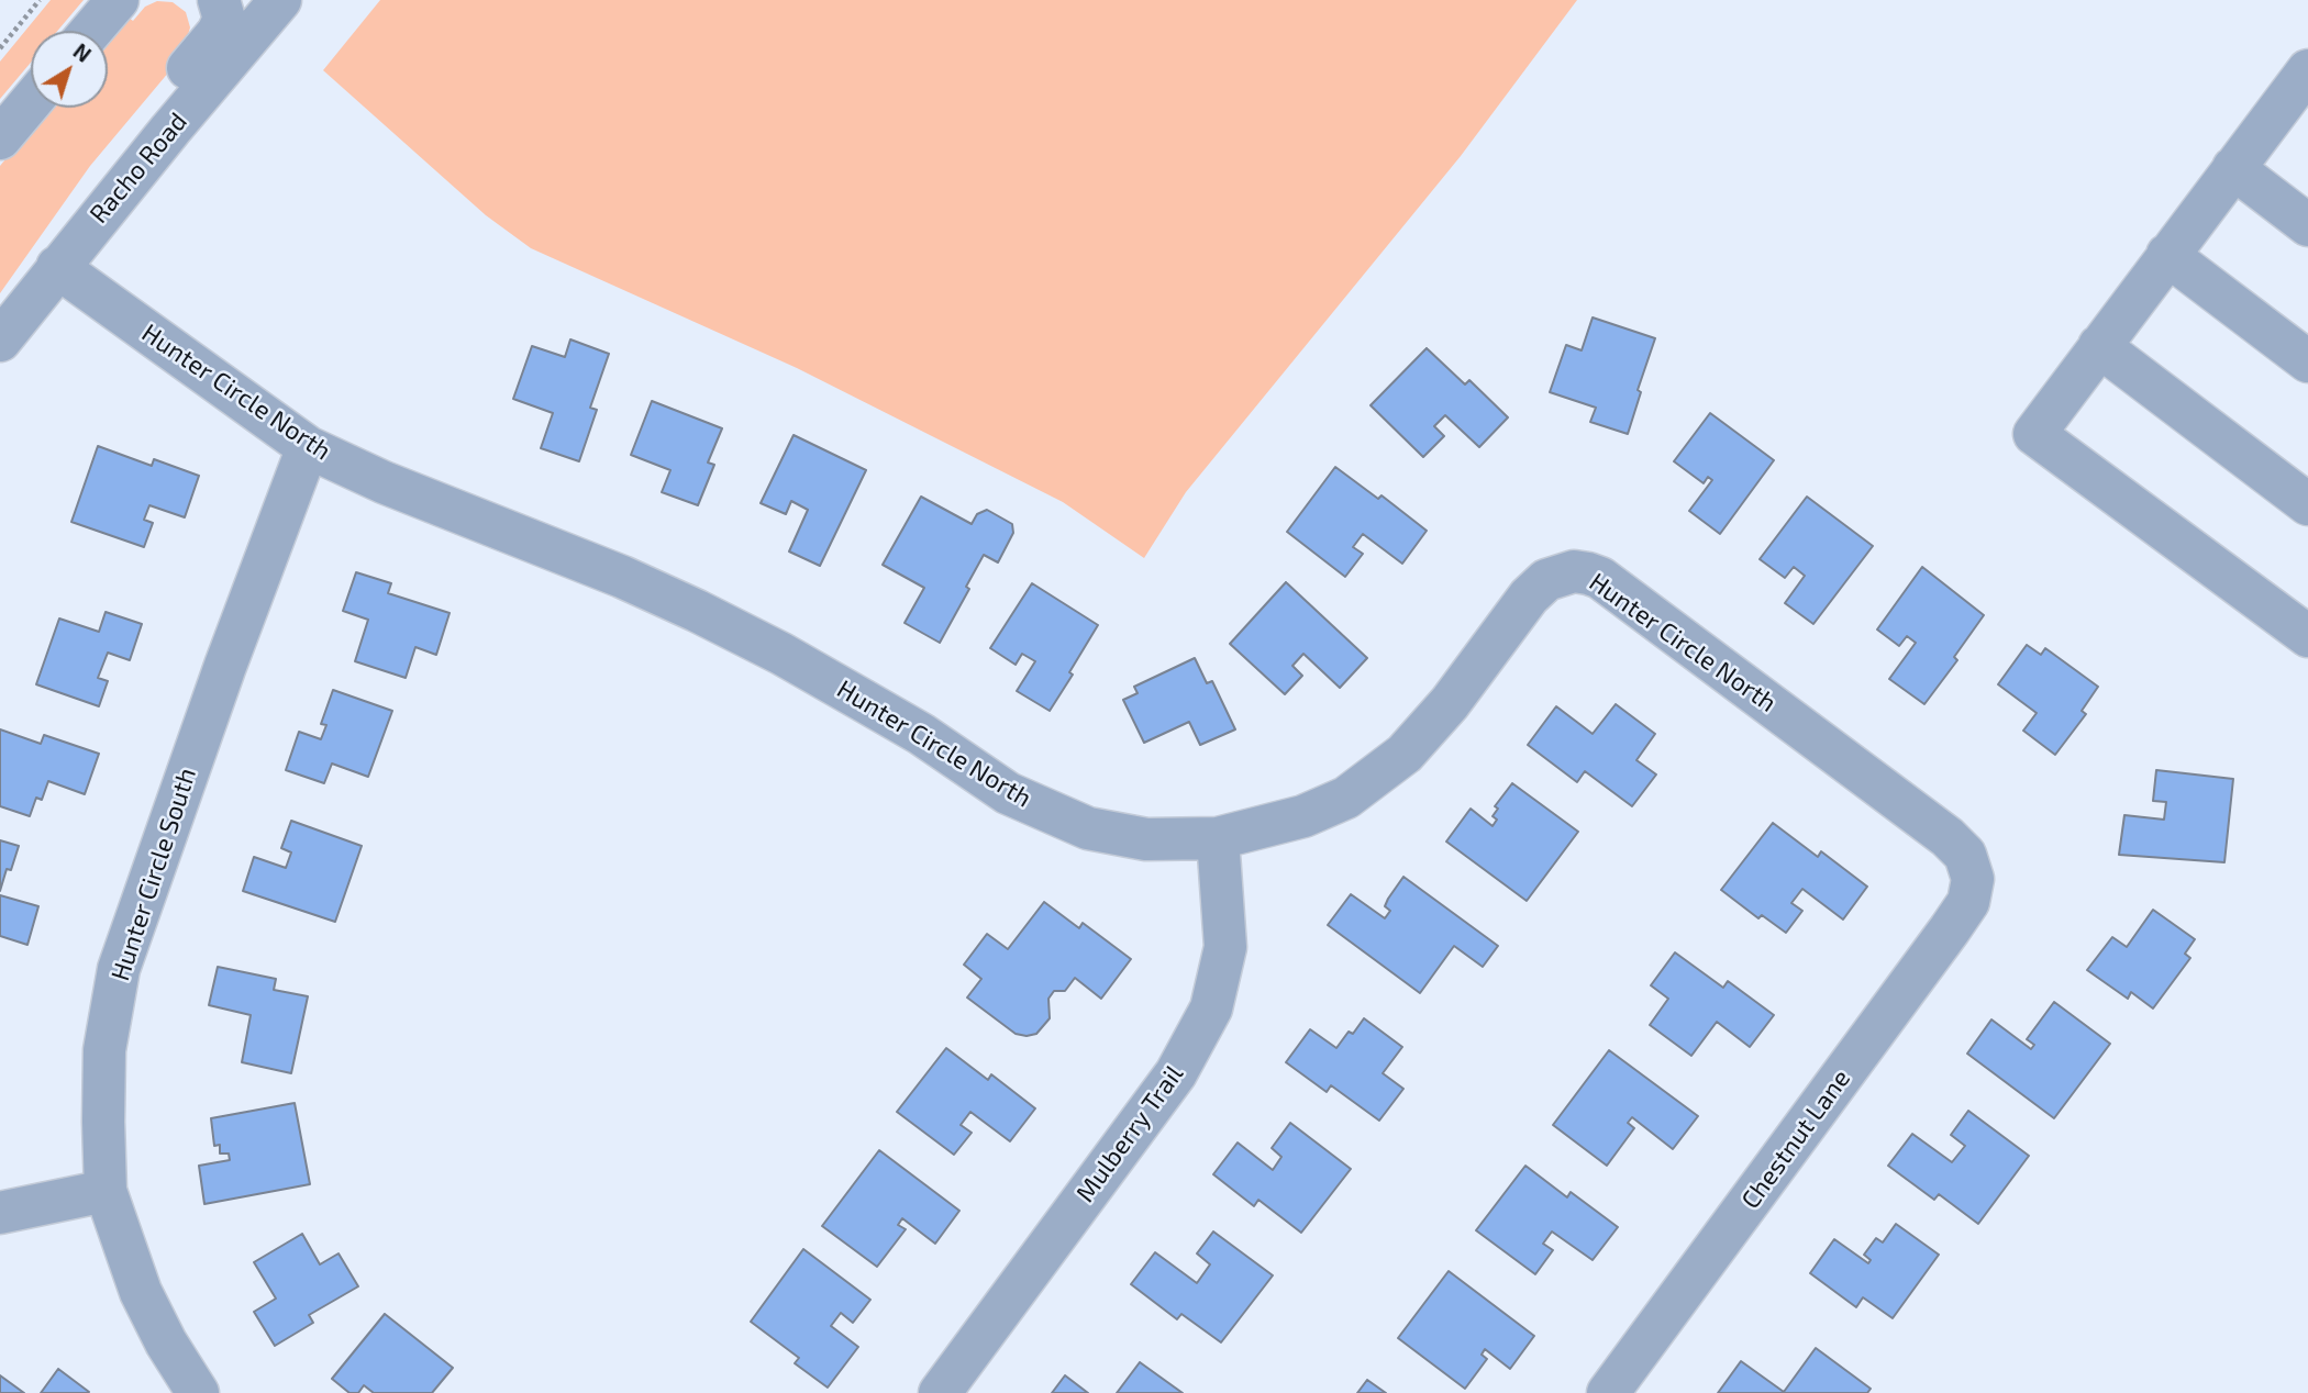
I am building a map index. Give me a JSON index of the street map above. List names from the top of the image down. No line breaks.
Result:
{"streets":{"street":["Racho Road","Hunter Circle North","Hunter Circle South","Mulberry Trail","Chestnut Lane"]},"crossings":[["Racho Road","Hunter Circle North"],["Hunter Circle North","Hunter Circle South"],["Hunter Circle North","Mulberry Trail"],["Hunter Circle North","Chestnut Lane"]],"north":"top right"}
